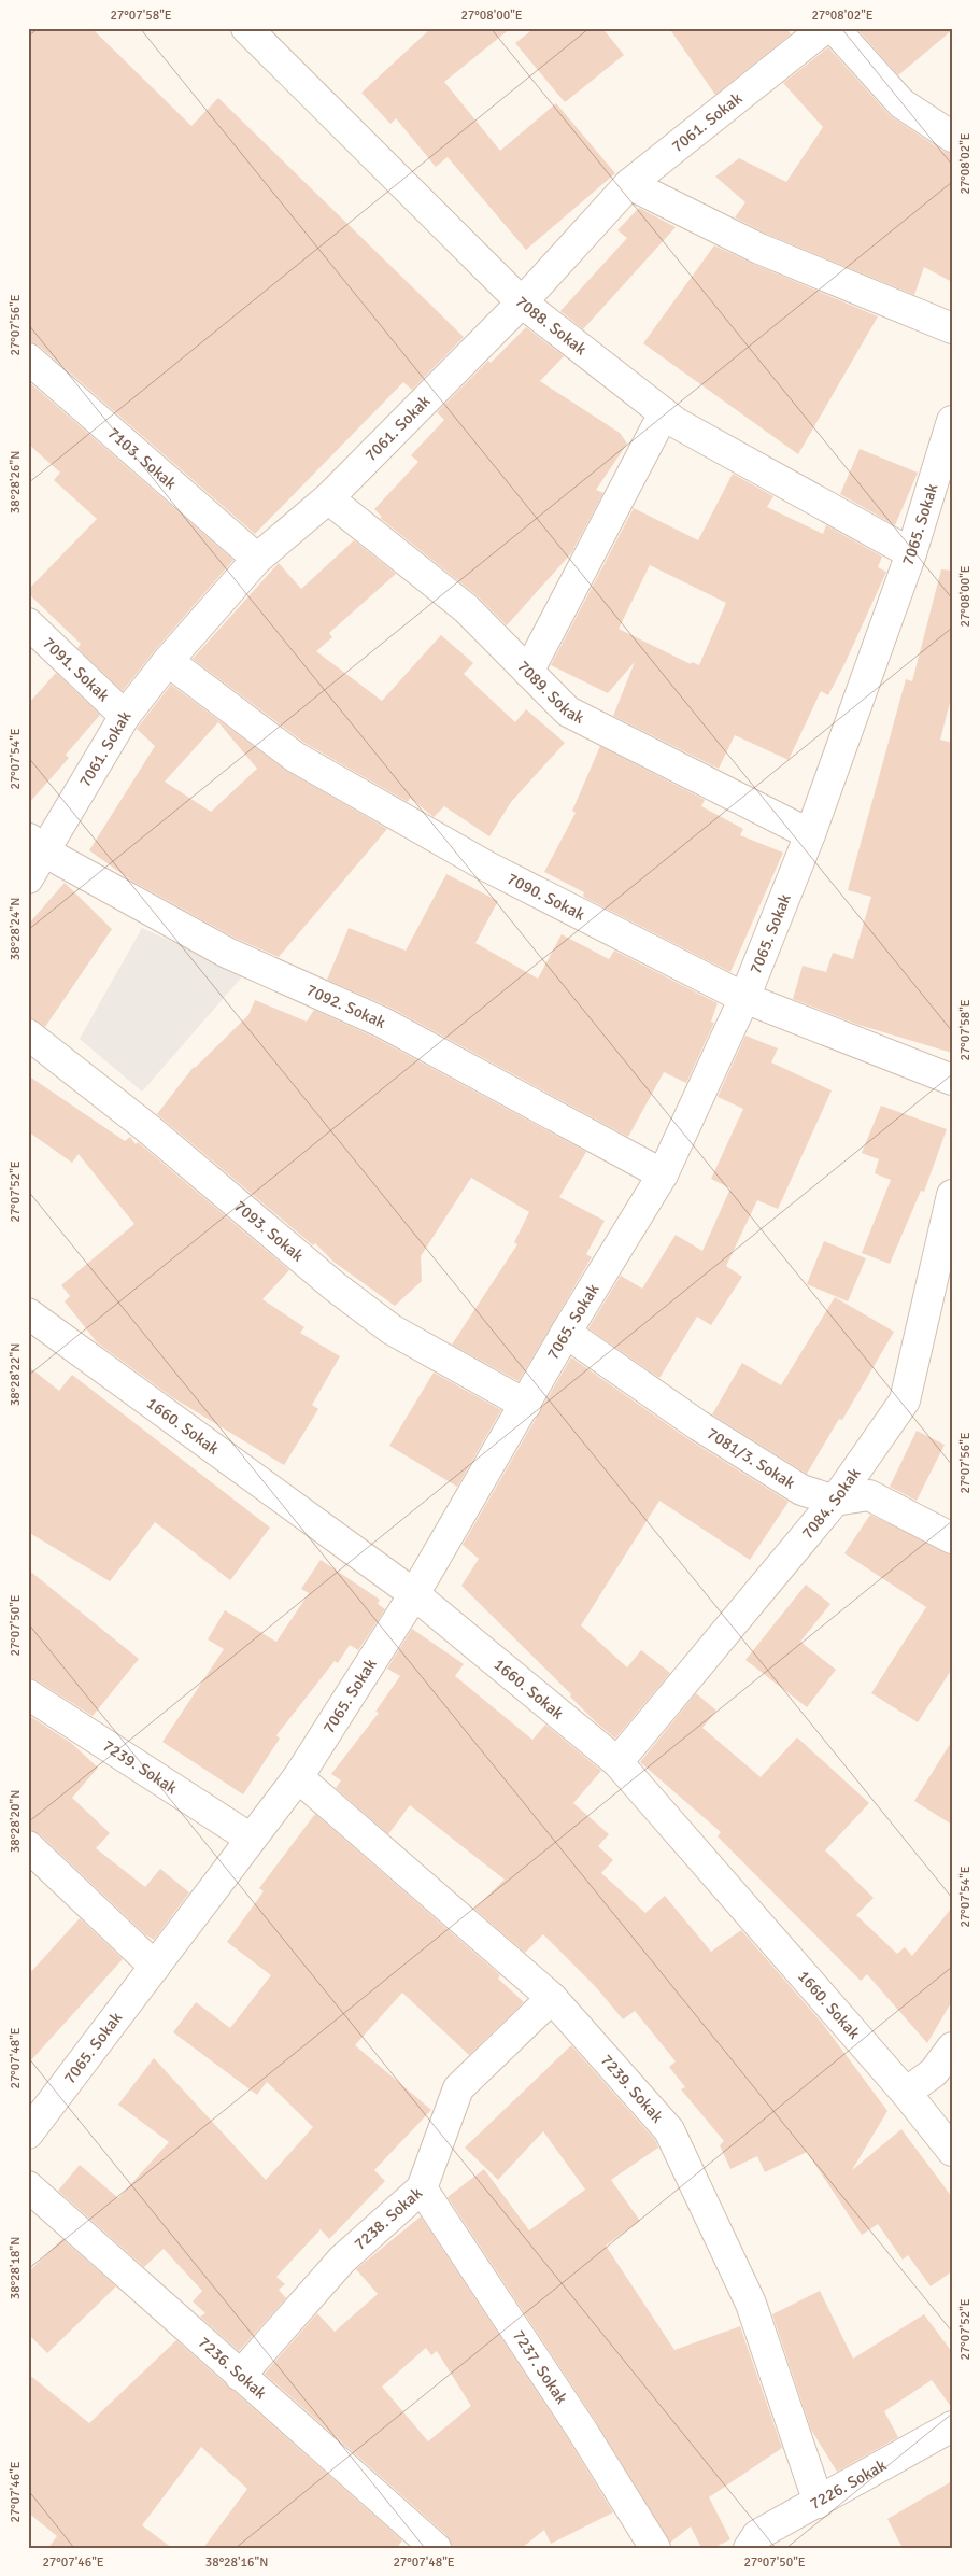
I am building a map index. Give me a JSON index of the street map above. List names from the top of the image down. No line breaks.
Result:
{"streets":{"street":["7061. Sokak","7088. Sokak","7103. Sokak","7065. Sokak","7091. Sokak","7089. Sokak","7090. Sokak","7092. Sokak","7093. Sokak","1660. Sokak","7081/3. Sokak","7084. Sokak","7239. Sokak","7238. Sokak","7237. Sokak","7236. Sokak","7226. Sokak"]},"crossings":[["7061. Sokak","7088. Sokak"],["7061. Sokak","7103. Sokak"],["7061. Sokak","7091. Sokak"],["7061. Sokak","7089. Sokak"],["7061. Sokak","7090. Sokak"],["7061. Sokak","7092. Sokak"],["7088. Sokak","7065. Sokak"],["7065. Sokak","7089. Sokak"],["7065. Sokak","7090. Sokak"],["7065. Sokak","7092. Sokak"],["7065. Sokak","7093. Sokak"],["7065. Sokak","1660. Sokak"],["7065. Sokak","7081/3. Sokak"],["7065. Sokak","7239. Sokak"],["1660. Sokak","7084. Sokak"],["7081/3. Sokak","7084. Sokak"],["7239. Sokak","7238. Sokak"],["7239. Sokak","7226. Sokak"],["7238. Sokak","7237. Sokak"],["7238. Sokak","7236. Sokak"]],"coordinates":["27°07'58\"E","27°08'00\"E","27°08'02\"E","27°07'56\"E","38°28'26\"N","27°07'54\"E","38°28'24\"N","27°07'52\"E","38°28'22\"N","27°07'50\"E","38°28'20\"N","27°07'48\"E","38°28'18\"N","27°07'46\"E","38°28'16\"N"]}
